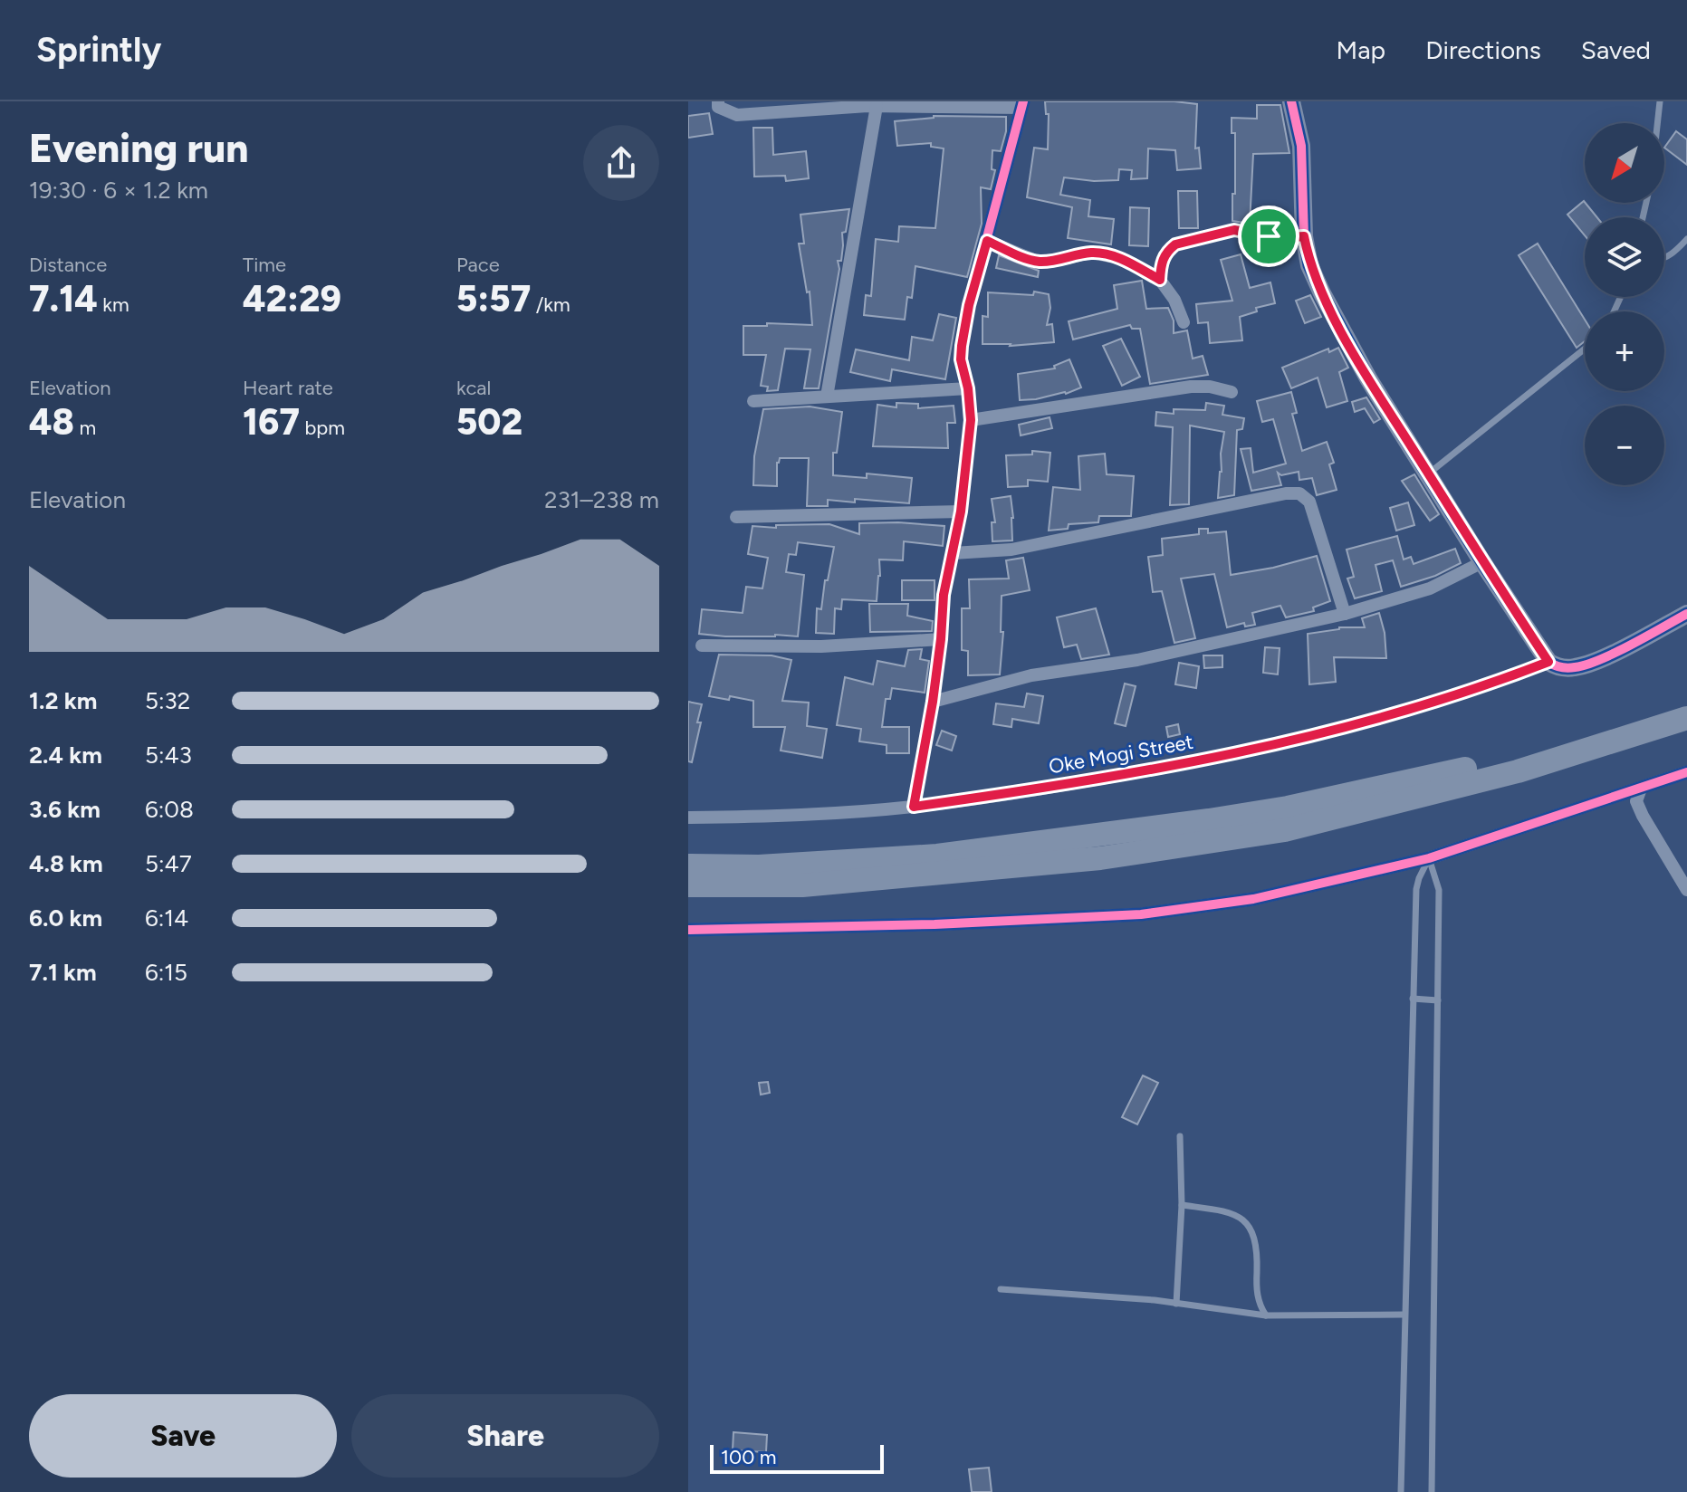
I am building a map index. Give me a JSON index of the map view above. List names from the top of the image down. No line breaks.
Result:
{"streets":{"street":["Oke Mogi Street"]},"scale_bar":"100 m","north":"bottom left","page":{"header":"Sprintly","nav":["Map","Directions","Saved"],"heading":["Evening run","19:30 · 6 × 1.2 km"],"map_buttons":["+","−"],"stats":[["Distance","7.14 km"],["Time","42:29"],["Pace","5:57 /km"],["Elevation","48 m"],["Heart rate","167 bpm"],["kcal","502"]],"chart":["Elevation","231–238 m"],"list":[{"name":"1.2 km","note":"5:32"},{"name":"2.4 km","note":"5:43"},{"name":"3.6 km","note":"6:08"},{"name":"4.8 km","note":"5:47"},{"name":"6.0 km","note":"6:14"},{"name":"7.1 km","note":"6:15"}],"buttons":["Save","Share"],"scale":"100 m"}}
